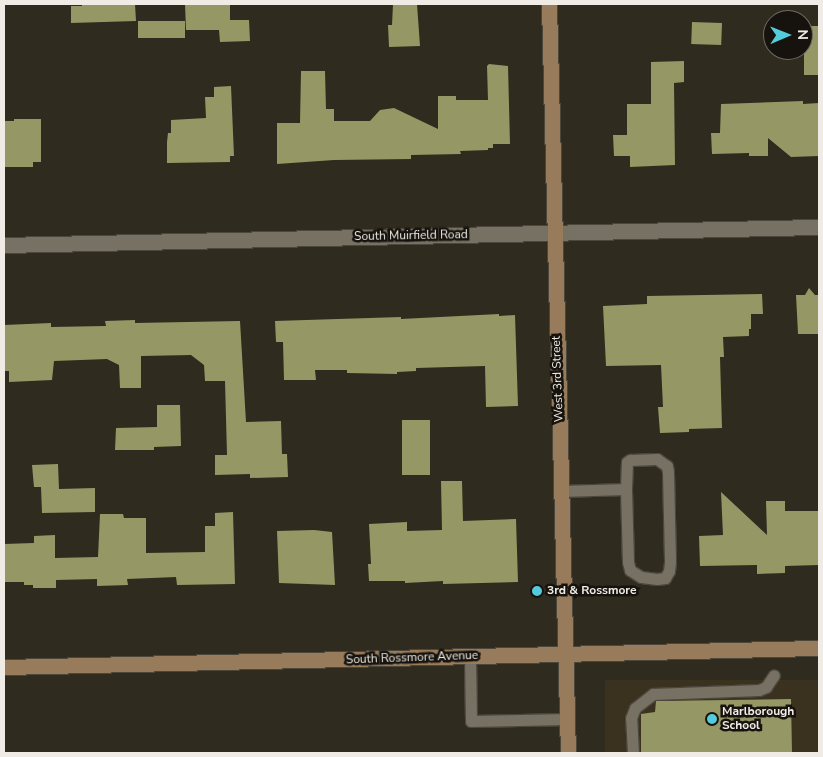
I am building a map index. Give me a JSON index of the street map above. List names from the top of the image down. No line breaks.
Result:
{"streets":{"main road":["West 3rd Street","South Rossmore Avenue"],"street":["South Muirfield Road"]},"crossings":[["South Muirfield Road","West 3rd Street"],["West 3rd Street","South Rossmore Avenue"]],"places":["3rd & Rossmore","Marlborough School"],"north":"right"}
